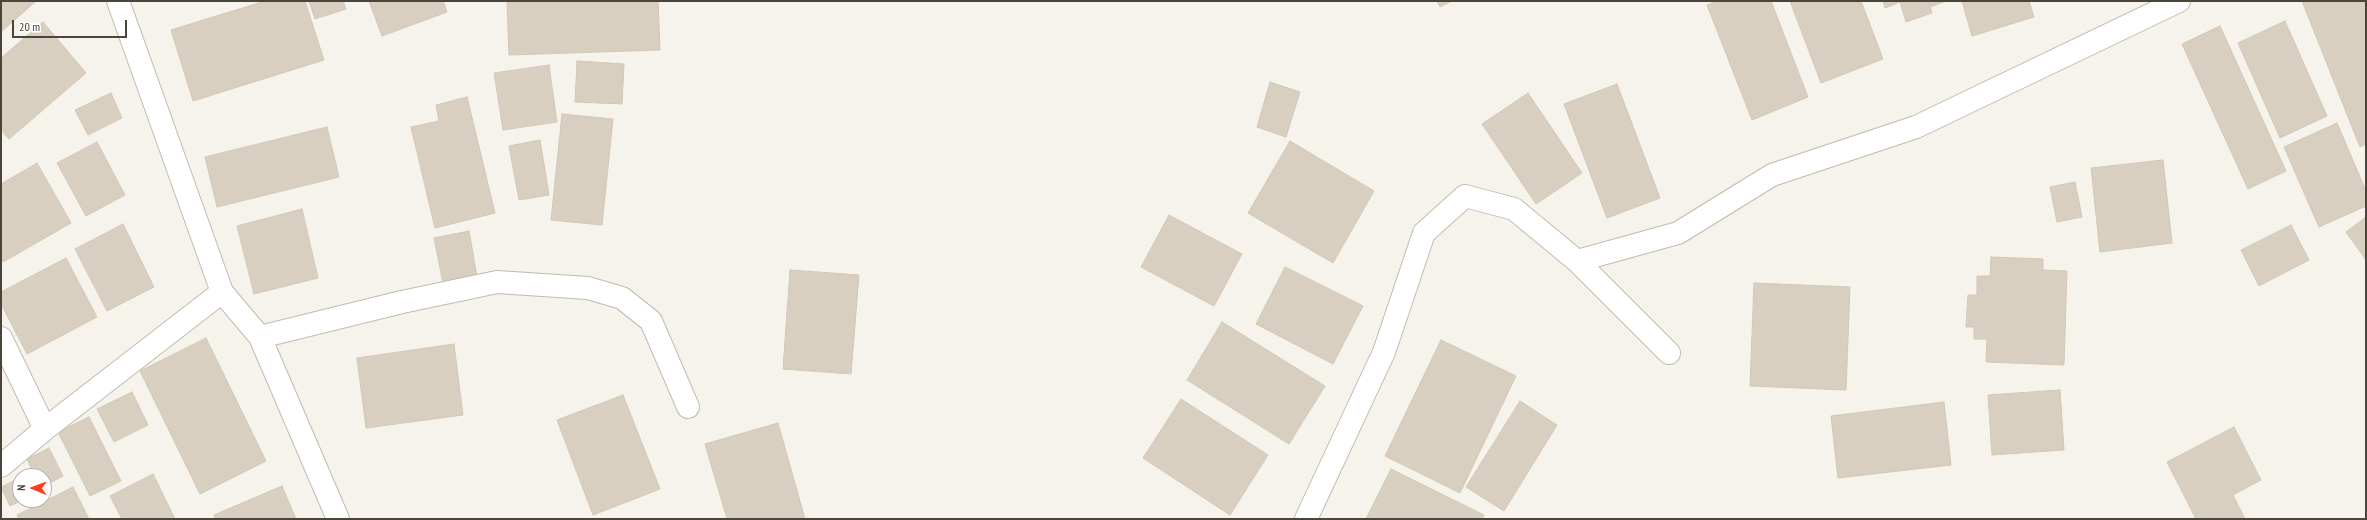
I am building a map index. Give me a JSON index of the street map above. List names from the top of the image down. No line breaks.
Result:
{"scale_bar":"20 m","north":"left"}
